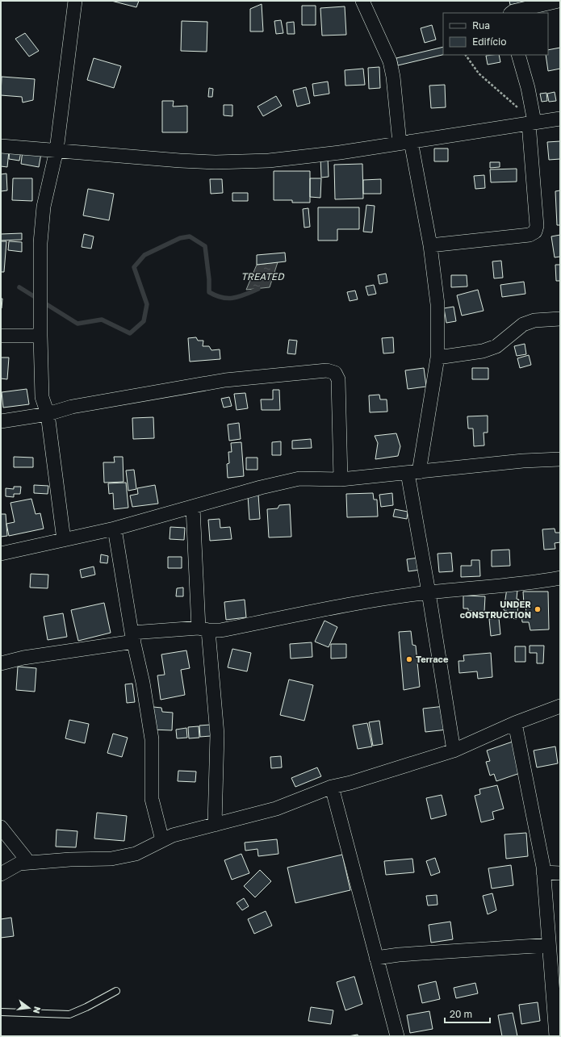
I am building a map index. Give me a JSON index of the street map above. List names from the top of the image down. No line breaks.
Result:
{"water":["TREATED"],"places":["UNDER cONSTRUCTION","Terrace"],"legend":["Rua","Edifício"],"scale_bar":"20 m","north":"right"}
